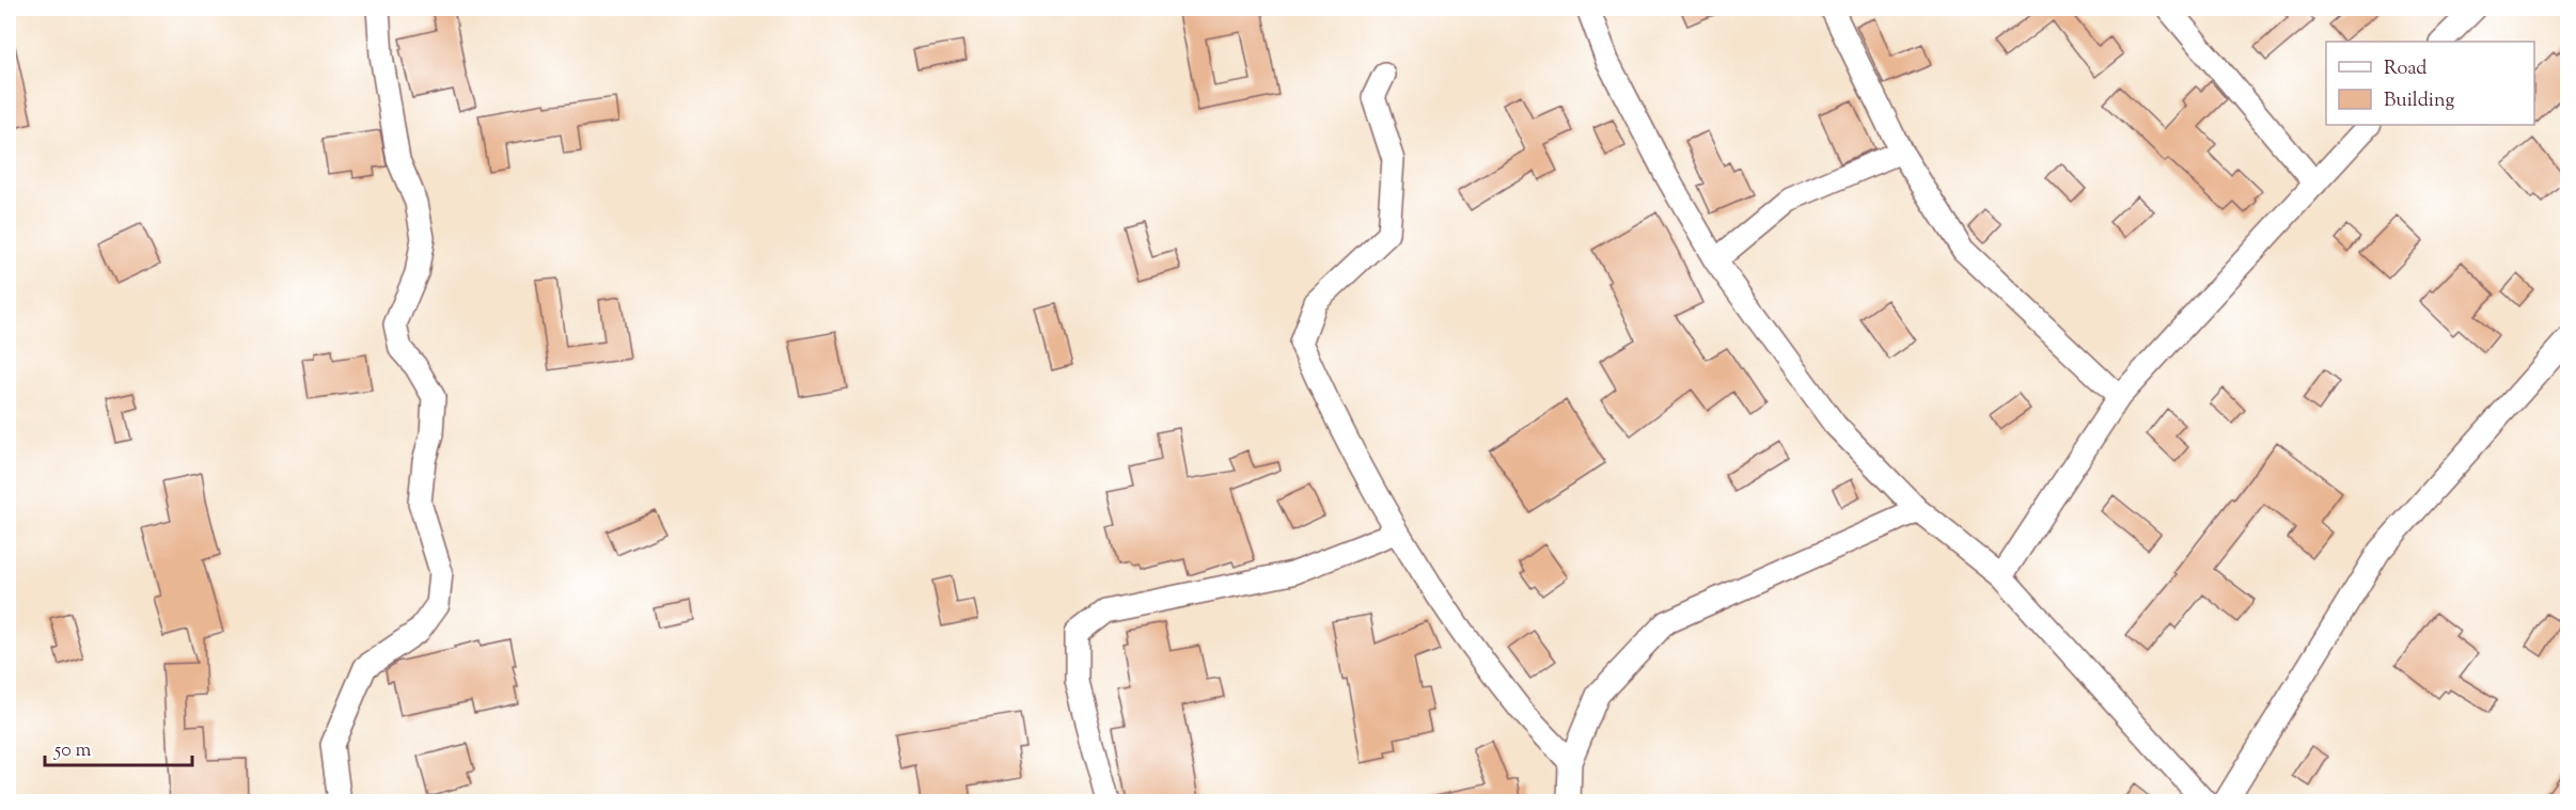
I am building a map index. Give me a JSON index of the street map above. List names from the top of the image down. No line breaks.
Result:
{"legend":["Road","Building"],"scale_bar":"50 m"}
